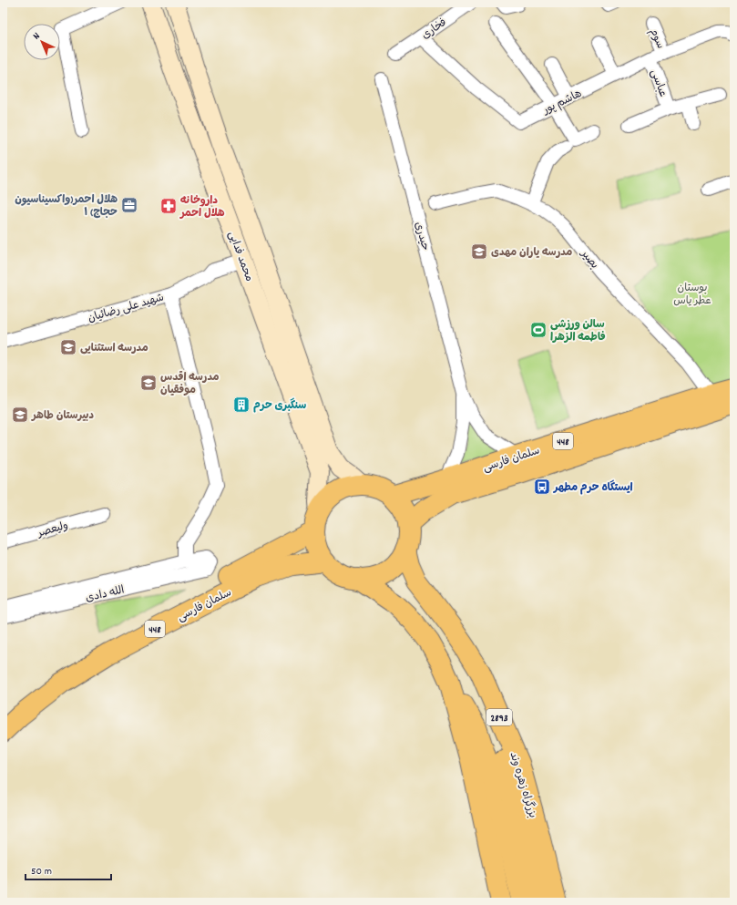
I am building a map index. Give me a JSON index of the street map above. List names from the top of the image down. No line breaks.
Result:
{"streets":{"main road":["448","سلمان فارسی","2893","بزرگراه زهره وند"],"street":["فخاری","سوم","عباسی","هاشم پور","حیدری","محمد فدایی","بصیر","شهید علی رضائیان","ولیعصر","الله دادی"]},"crossings":[["فخاری","هاشم پور"],["سوم","هاشم پور"],["عباسی","هاشم پور"],["محمد فدایی","شهید علی رضائیان"],["محمد فدایی","سلمان فارسی"],["محمد فدایی","بزرگراه زهره وند"],["بصیر","سلمان فارسی"],["سلمان فارسی","بزرگراه زهره وند"]],"parks":["بوستان عطر یاس"],"places":{"office":["هلال احمر(واکسیناسیون حجاج) ۱"],"pharmacy":["داروخانه هلال احمر"],"school or university":["مدرسه یاران مهدی","مدرسه استثنایی","مدرسه اقدس موفقیان","دبیرستان طاهر"],"sports":["سالن ورزشی فاطمه الزهرا"],"building":["سنگبری حرم"],"bus stop":["ایستگاه حرم مطهر"]},"scale_bar":"50 m","north":"top left"}
